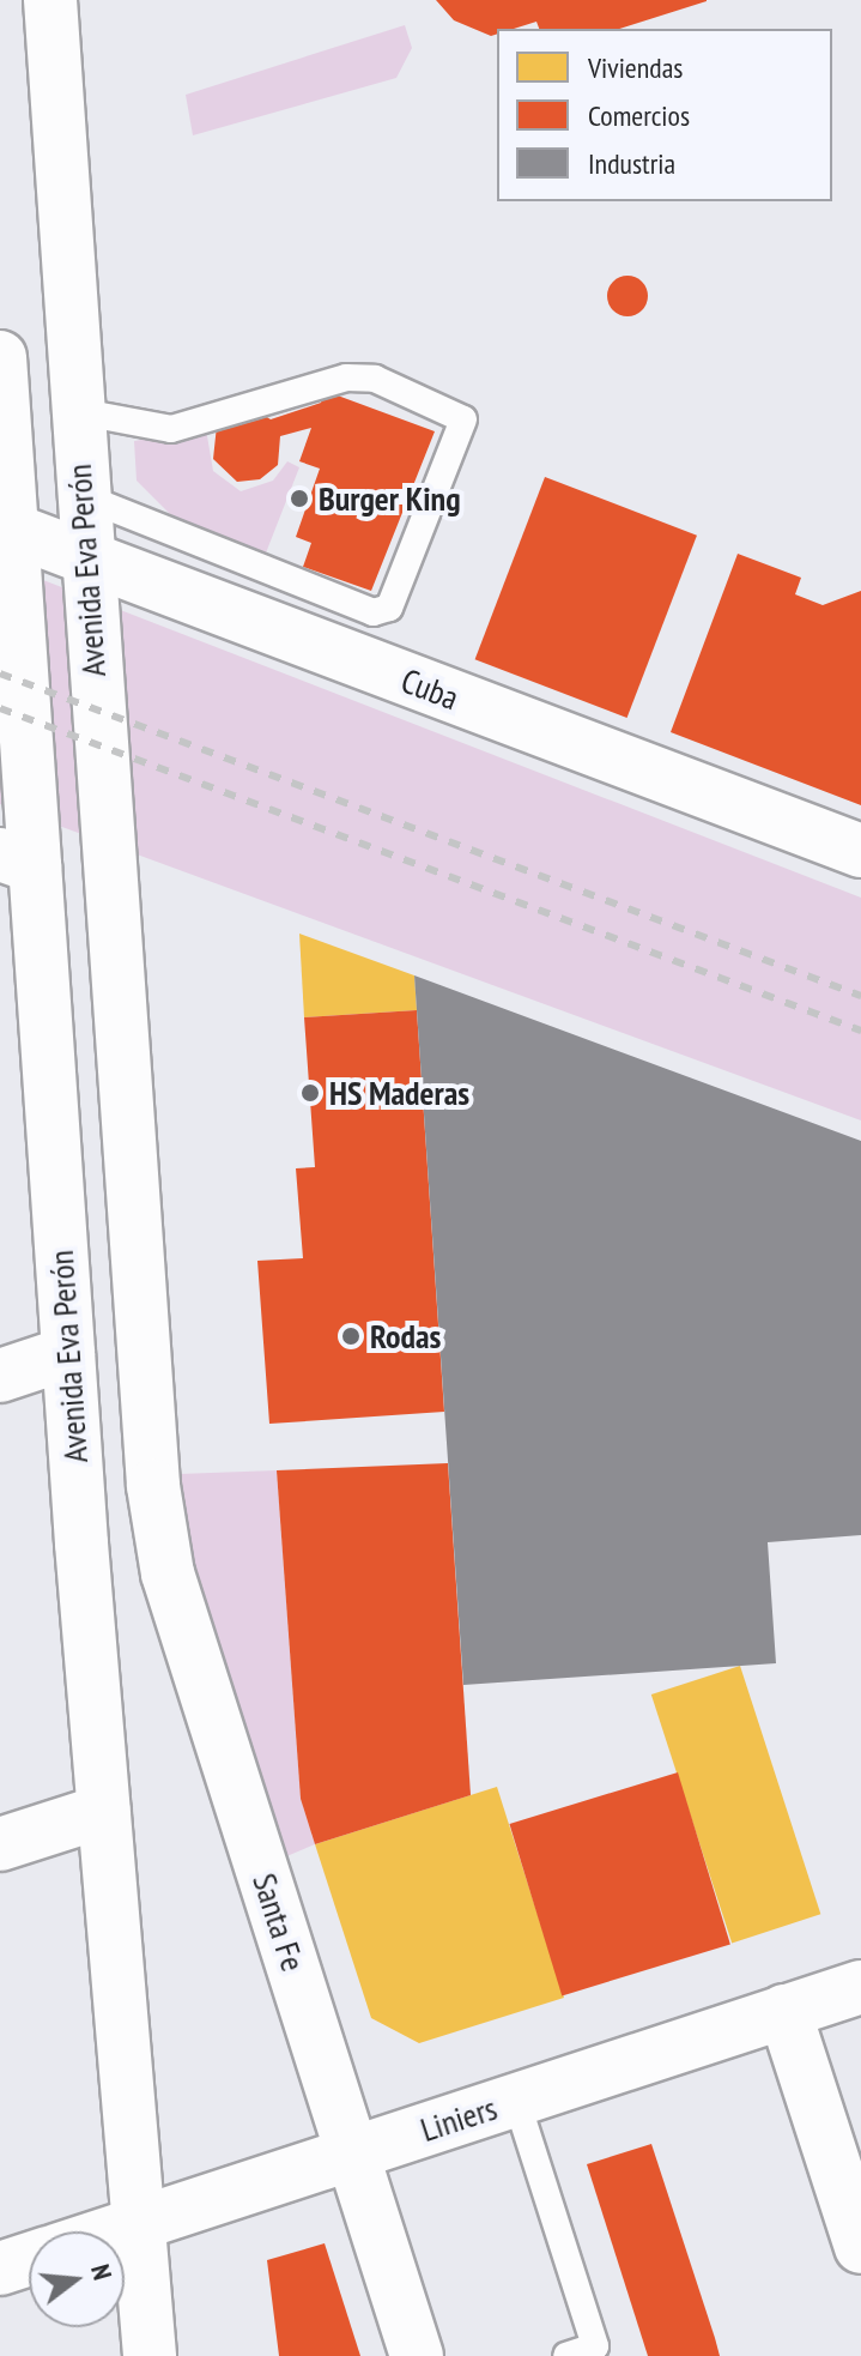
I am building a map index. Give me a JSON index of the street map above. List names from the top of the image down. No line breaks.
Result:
{"streets":{"main road":["Avenida Eva Perón","Cuba","Santa Fe","Liniers"]},"crossings":[["Avenida Eva Perón","Cuba"],["Avenida Eva Perón","Santa Fe"],["Avenida Eva Perón","Liniers"],["Santa Fe","Liniers"]],"places":["Burger King","HS Maderas","Rodas"],"legend":["Viviendas","Comercios","Industria"],"north":"right"}
